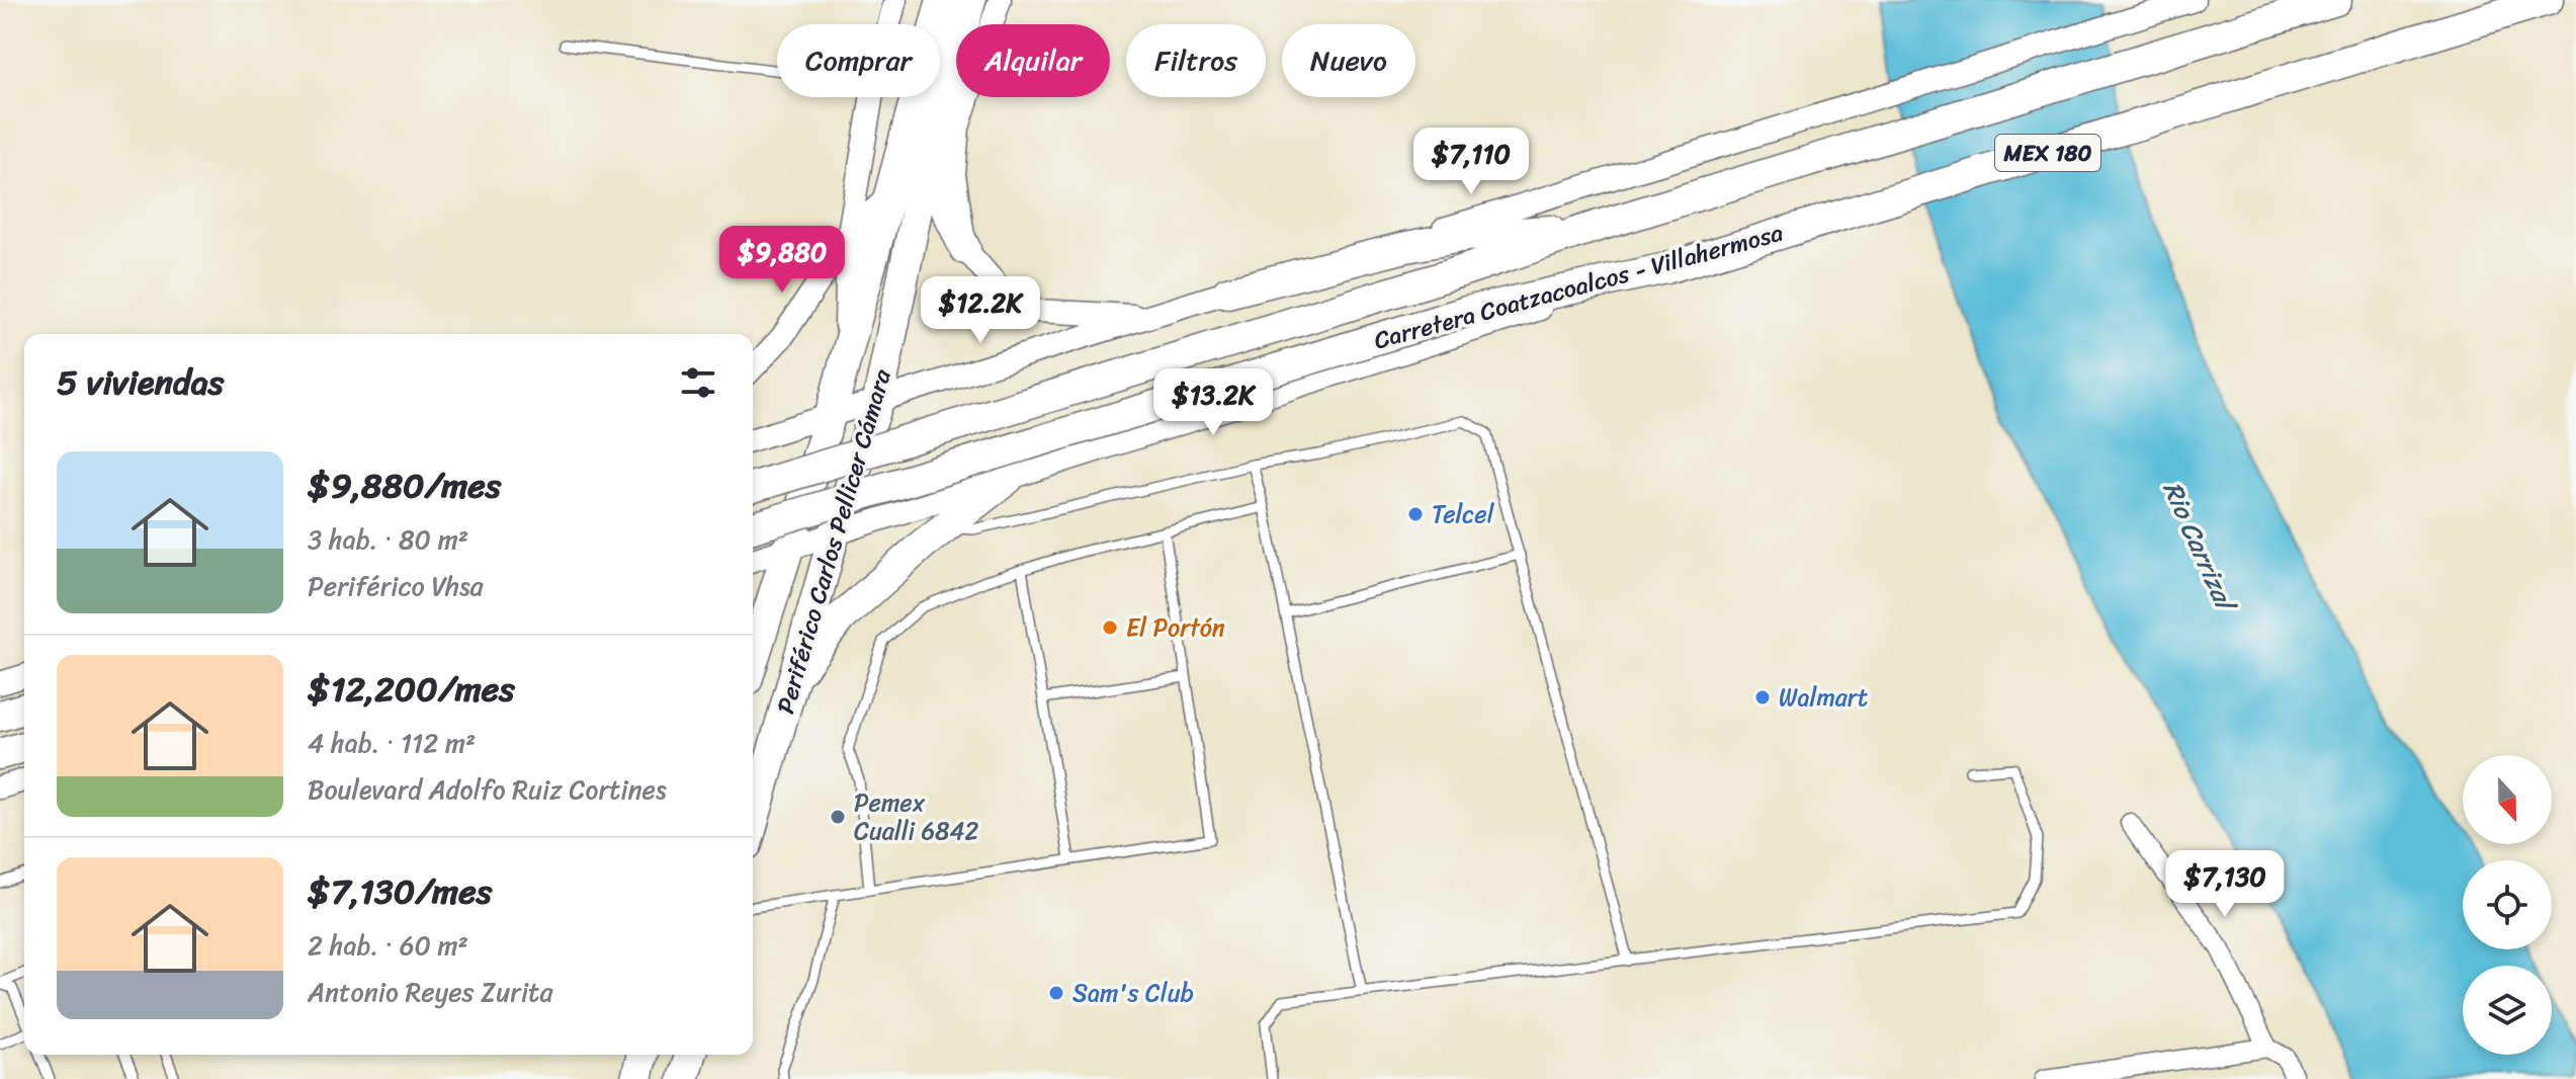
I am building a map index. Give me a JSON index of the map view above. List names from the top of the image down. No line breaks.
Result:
{"streets":{"main road":["MEX 180","Carretera Coatzacoalcos - Villahermosa","Periférico Carlos Pellicer Cámara"]},"water":["Rio Carrizal"],"places":["Telcel","El Portón","Walmart","Pemex Cualli 6842","Sam's Club"],"north":"bottom","page":{"chip":["Comprar","Alquilar","Filtros","Nuevo"],"price":["$7,110","$9,880","$12.2K","$13.2K","$7,130"],"heading":"5 viviendas","list":[{"name":"$9,880/mes","note":"3 hab. · 80 m² · Periférico Vhsa"},{"name":"$12,200/mes","note":"4 hab. · 112 m² · Boulevard Adolfo Ruiz Cortines"},{"name":"$7,130/mes","note":"2 hab. · 60 m² · Antonio Reyes Zurita"}]}}
